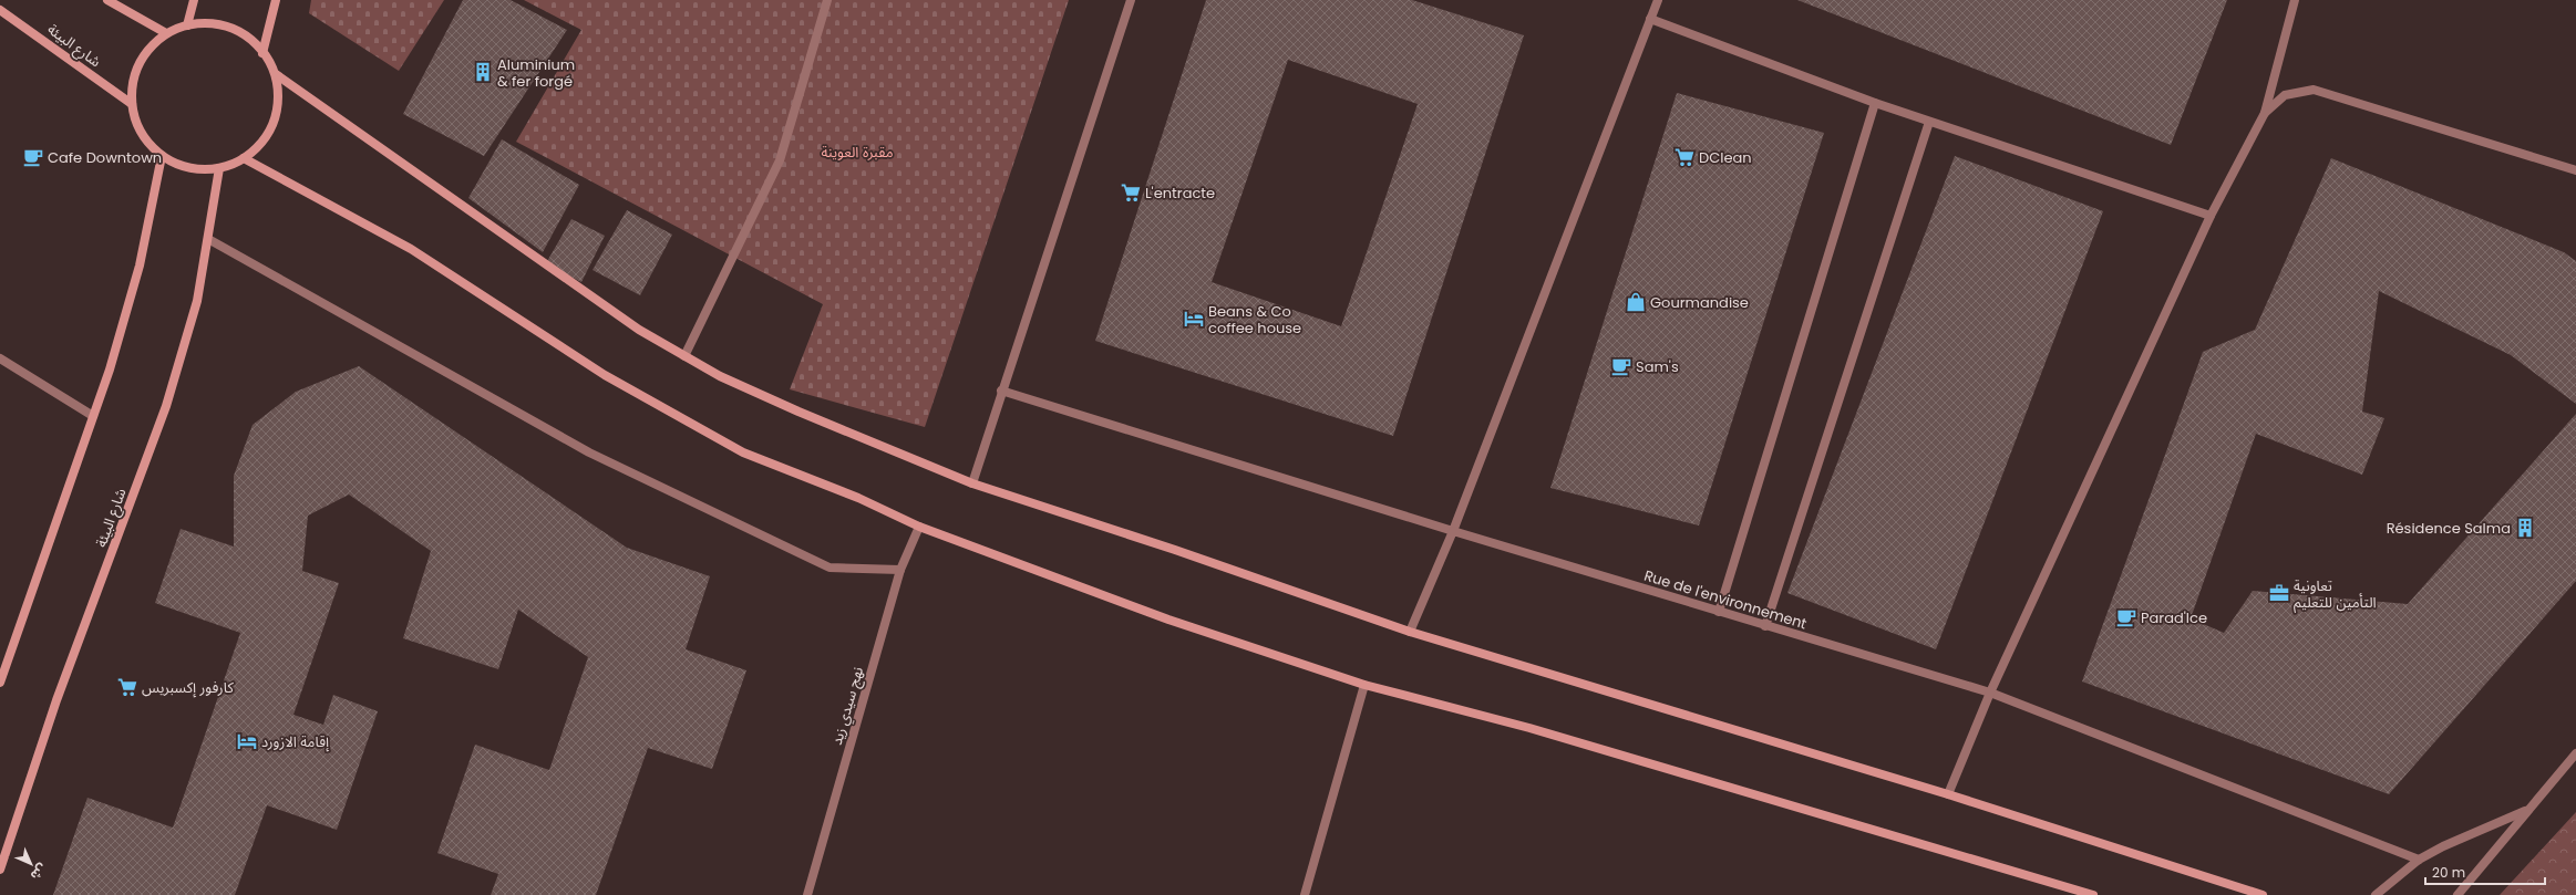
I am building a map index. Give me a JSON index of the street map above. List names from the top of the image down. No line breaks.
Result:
{"streets":{"main road":["شارع البيئة"],"street":["Rue de l'environnement","نهج سيدي زيد"]},"parks":["مقبرة العوينة"],"places":{"building":["Aluminium & fer forgé","Résidence Salma"],"cafe":["Cafe Downtown","Sam's","Parad'Ice"],"supermarket":["DClean","L'entracte","كارفور إكسبريس"],"shop":["Gourmandise"],"hotel":["Beans & Co coffee house","إقامة الازورد"],"office":["تعاونية التأمين للتعليم"]},"scale_bar":"20 m","north":"bottom right"}
